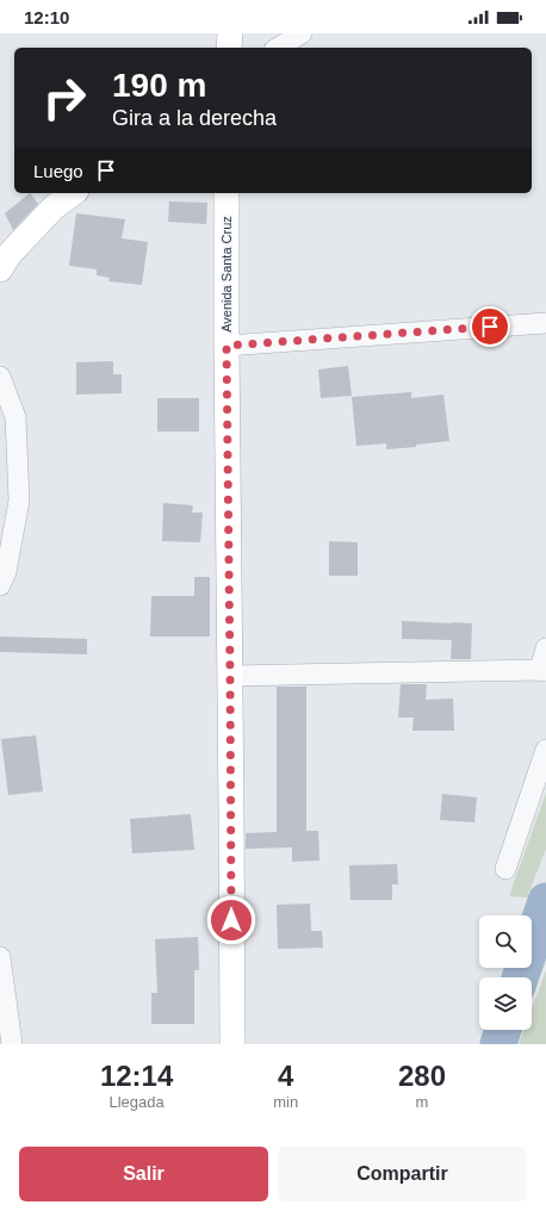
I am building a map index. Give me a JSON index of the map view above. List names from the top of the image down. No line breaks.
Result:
{"streets":{"main road":["Avenida Santa Cruz"]},"page":{"status":"12:10","turn":["190 m","Gira a la derecha"],"then":"Luego","eta":["12:14","Llegada","4","min","280","m"],"buttons":["Salir","Compartir"]}}
